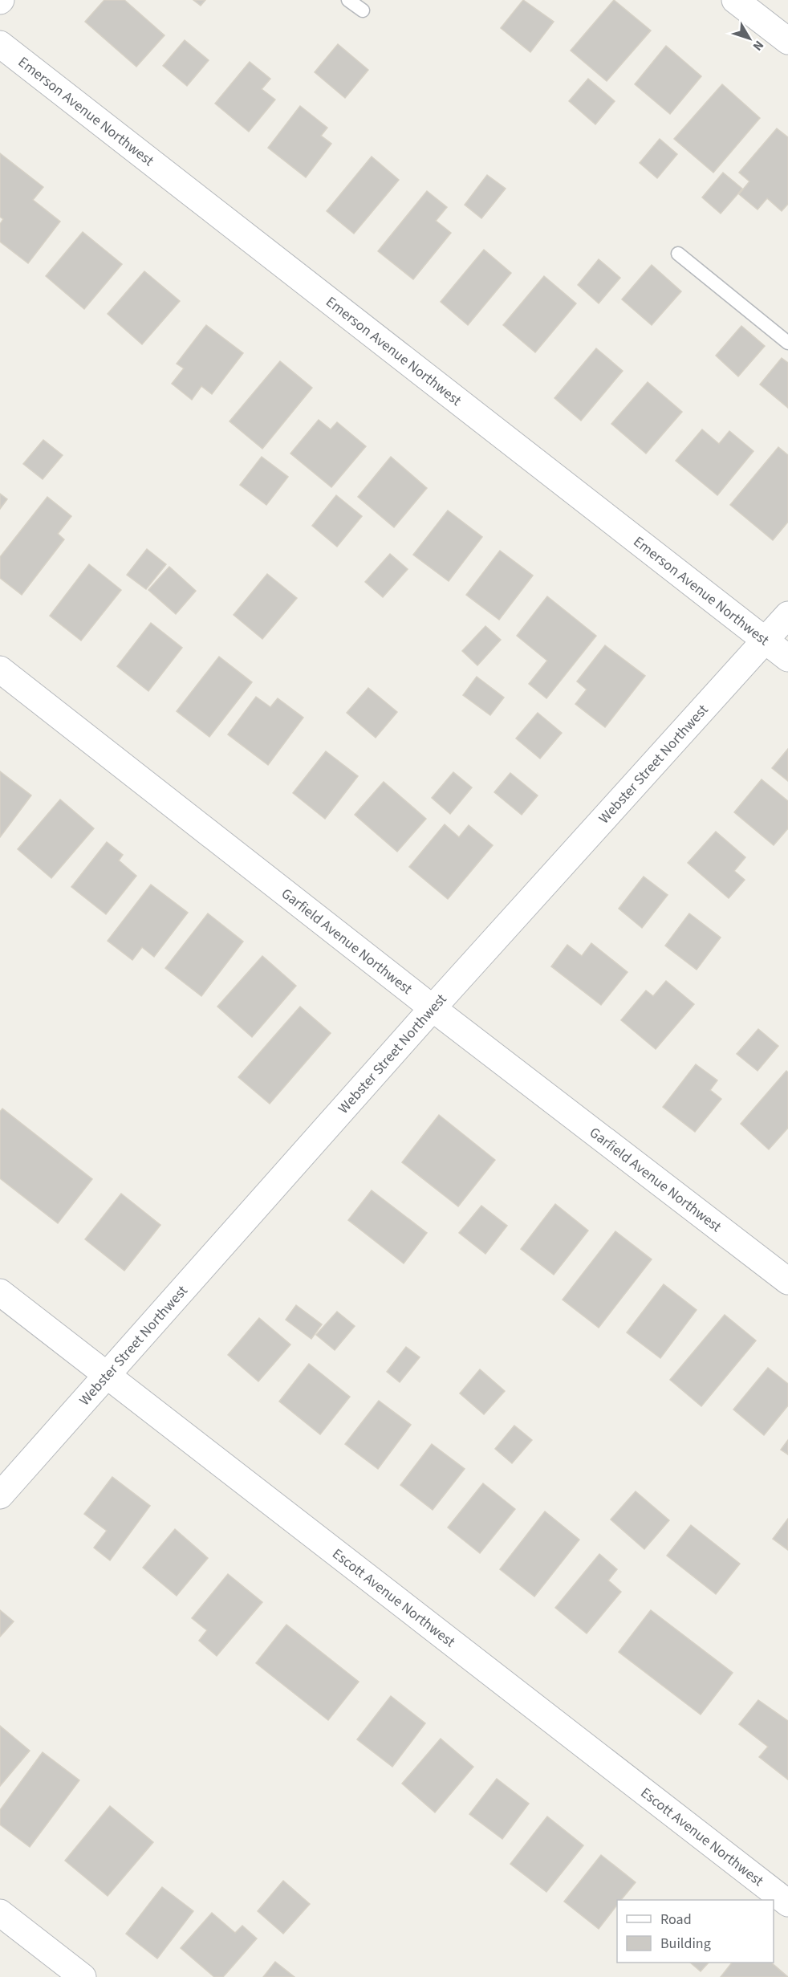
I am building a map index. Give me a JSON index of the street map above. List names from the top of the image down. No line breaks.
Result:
{"streets":{"street":["Emerson Avenue Northwest","Webster Street Northwest","Garfield Avenue Northwest","Escott Avenue Northwest"]},"crossings":[["Emerson Avenue Northwest","Webster Street Northwest"],["Webster Street Northwest","Garfield Avenue Northwest"],["Webster Street Northwest","Escott Avenue Northwest"]],"legend":["Road","Building"],"north":"bottom right"}
